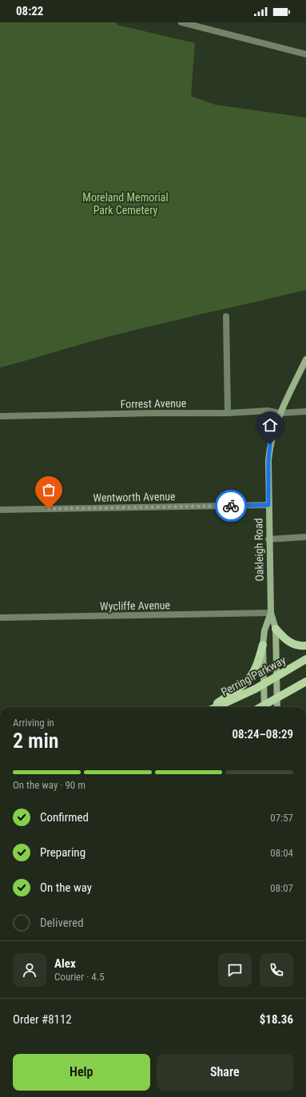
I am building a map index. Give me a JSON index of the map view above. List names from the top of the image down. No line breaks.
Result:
{"streets":{"main road":["Perring Parkway"],"street":["Forrest Avenue","Wentworth Avenue","Oakleigh Road","Wycliffe Avenue"]},"crossings":[["Forrest Avenue","Oakleigh Road"],["Wentworth Avenue","Oakleigh Road"],["Oakleigh Road","Wycliffe Avenue"],["Oakleigh Road","Perring Parkway"]],"parks":["Moreland Memorial Park Cemetery"],"page":{"status":"08:22","heading":["2 min","Arriving in","08:24–08:29"],"panel":["Alex","Courier · 4.5","Order #8112","$18.36"],"bar":"On the way · 90 m","list":[["Confirmed","07:57"],["Preparing","08:04"],["On the way","08:07"],"Delivered"],"buttons":["Help","Share"]}}
